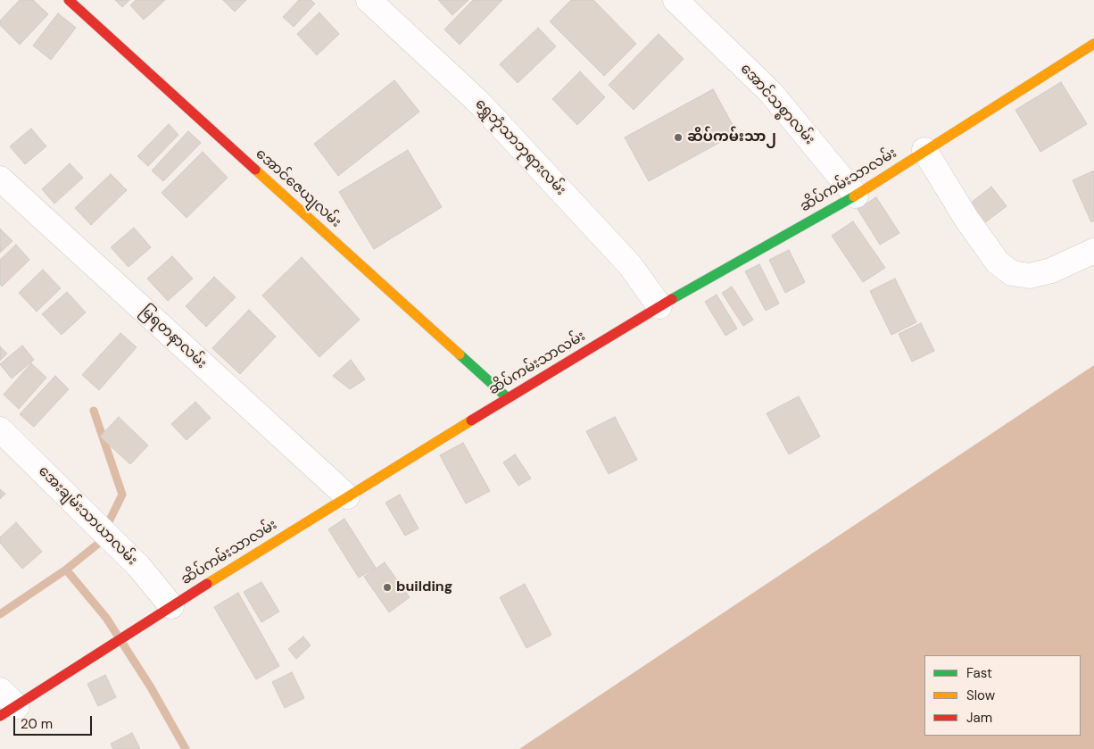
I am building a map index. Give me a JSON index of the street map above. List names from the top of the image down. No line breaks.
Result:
{"streets":{"street":["အောင်သစ္စာလမ်း","ရွှေဘုံသာဘုရားလမ်း","ဆိပ်ကမ်းသာလမ်း","အောင်ဇေယျလမ်း","မြရတနာလမ်း","အေးချမ်းသာယာလမ်း"]},"crossings":[["အောင်သစ္စာလမ်း","ဆိပ်ကမ်းသာလမ်း"],["ရွှေဘုံသာဘုရားလမ်း","ဆိပ်ကမ်းသာလမ်း"],["ဆိပ်ကမ်းသာလမ်း","အောင်ဇေယျလမ်း"],["ဆိပ်ကမ်းသာလမ်း","မြရတနာလမ်း"],["ဆိပ်ကမ်းသာလမ်း","အေးချမ်းသာယာလမ်း"]],"places":["ဆိပ်ကမ်းသာ၂","building"],"legend":["Fast","Slow","Jam"],"scale_bar":"20 m"}
